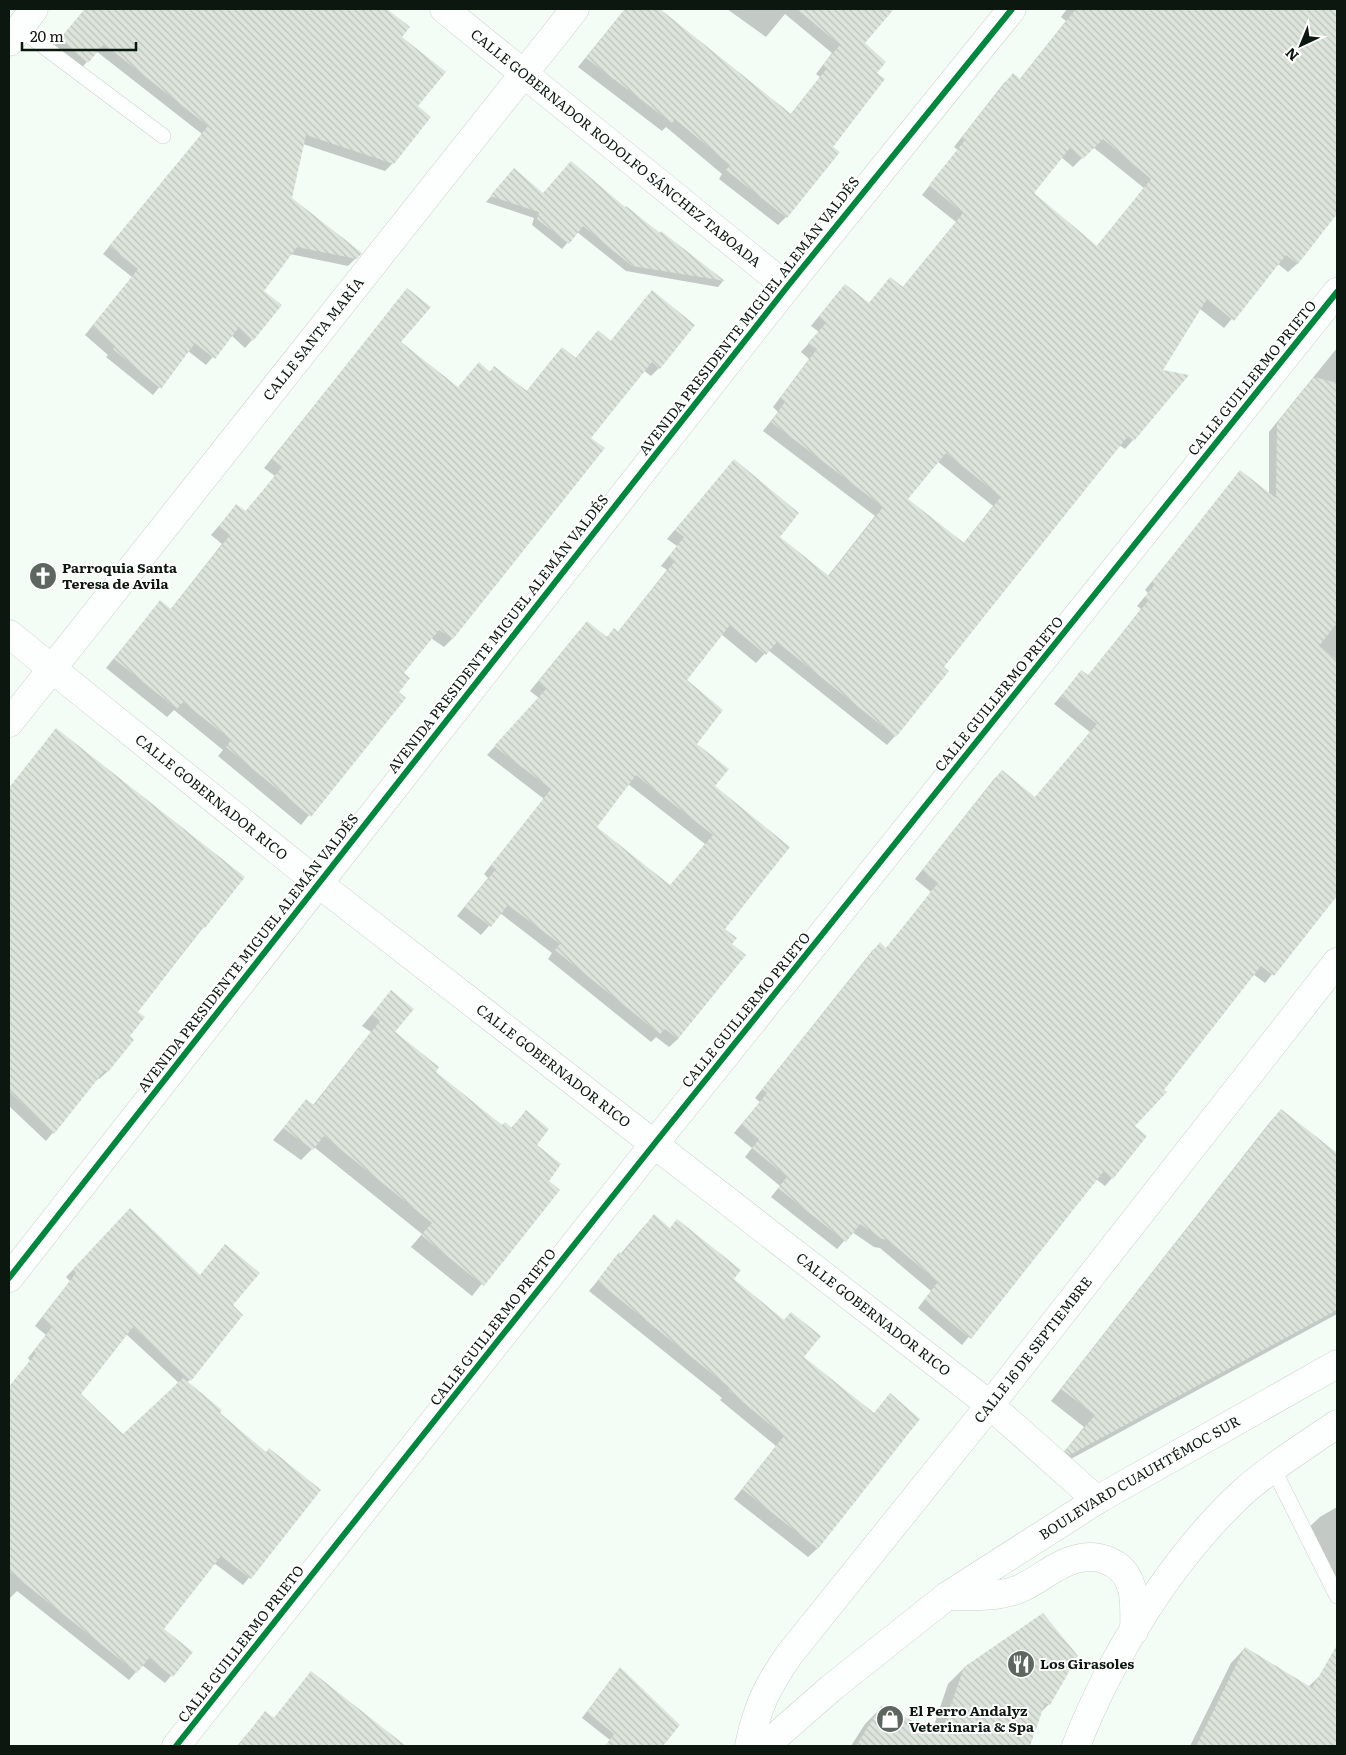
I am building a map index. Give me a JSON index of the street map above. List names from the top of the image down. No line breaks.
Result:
{"streets":{"street":["CALLE GOBERNADOR RODOLFO SÁNCHEZ TABOADA","AVENIDA PRESIDENTE MIGUEL ALEMÁN VALDÉS","CALLE SANTA MARÍA","CALLE GUILLERMO PRIETO","CALLE GOBERNADOR RICO","CALLE 16 DE SEPTIEMBRE","BOULEVARD CUAUHTÉMOC SUR"]},"crossings":[["CALLE GOBERNADOR RODOLFO SÁNCHEZ TABOADA","AVENIDA PRESIDENTE MIGUEL ALEMÁN VALDÉS"],["CALLE GOBERNADOR RODOLFO SÁNCHEZ TABOADA","CALLE SANTA MARÍA"],["AVENIDA PRESIDENTE MIGUEL ALEMÁN VALDÉS","CALLE GOBERNADOR RICO"],["CALLE SANTA MARÍA","CALLE GOBERNADOR RICO"],["CALLE GUILLERMO PRIETO","CALLE GOBERNADOR RICO"],["CALLE GOBERNADOR RICO","CALLE 16 DE SEPTIEMBRE"],["CALLE GOBERNADOR RICO","BOULEVARD CUAUHTÉMOC SUR"]],"places":{"church":["Parroquia Santa Teresa de Avila"],"restaurant":["Los Girasoles"],"shop":["El Perro Andalyz Veterinaria & Spa"]},"scale_bar":"20 m","north":"bottom left"}
